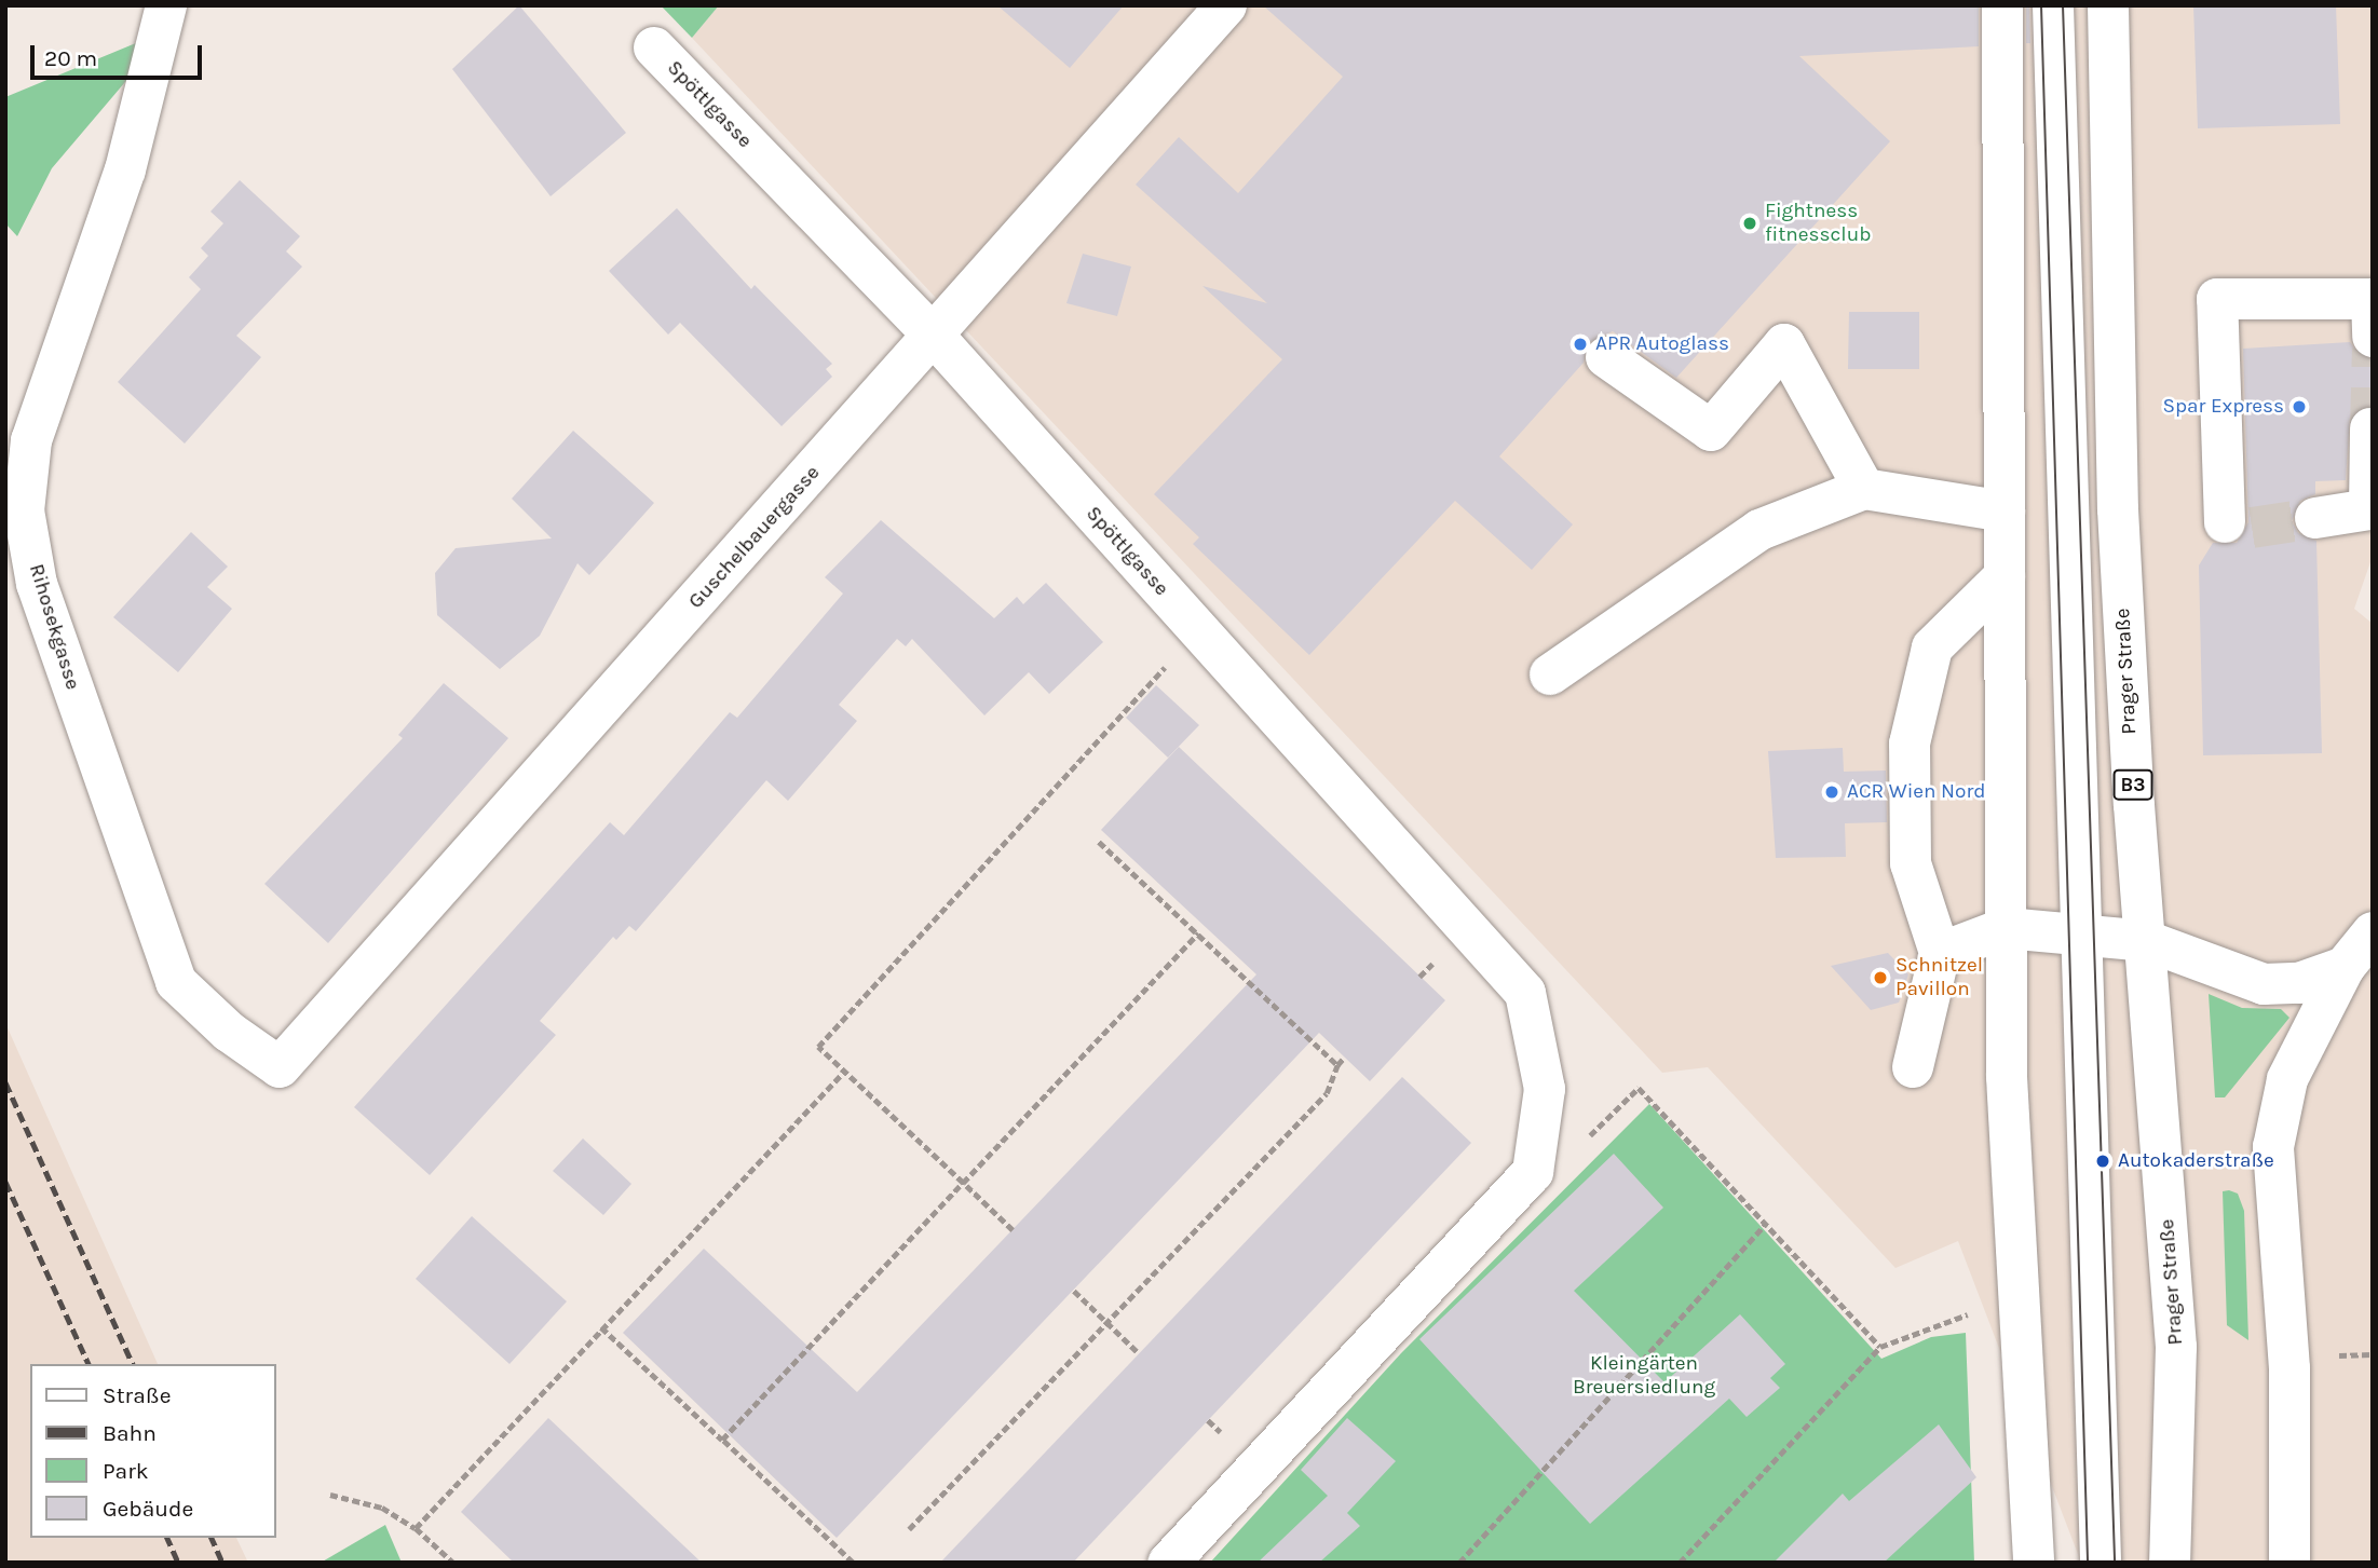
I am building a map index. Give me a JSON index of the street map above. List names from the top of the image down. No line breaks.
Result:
{"streets":{"street":["Spöttlgasse","Guschelbauergasse","Rihosekgasse","Prager Straße","B3"]},"crossings":[["Spöttlgasse","Guschelbauergasse"],["Guschelbauergasse","Rihosekgasse"]],"parks":["Kleingärten Breuersiedlung"],"places":["Fightness fitnessclub","APR Autoglass","Spar Express","ACR Wien Nord","Schnitzel Pavillon","Autokaderstraße"],"legend":["Straße","Bahn","Park","Gebäude"],"scale_bar":"20 m"}
